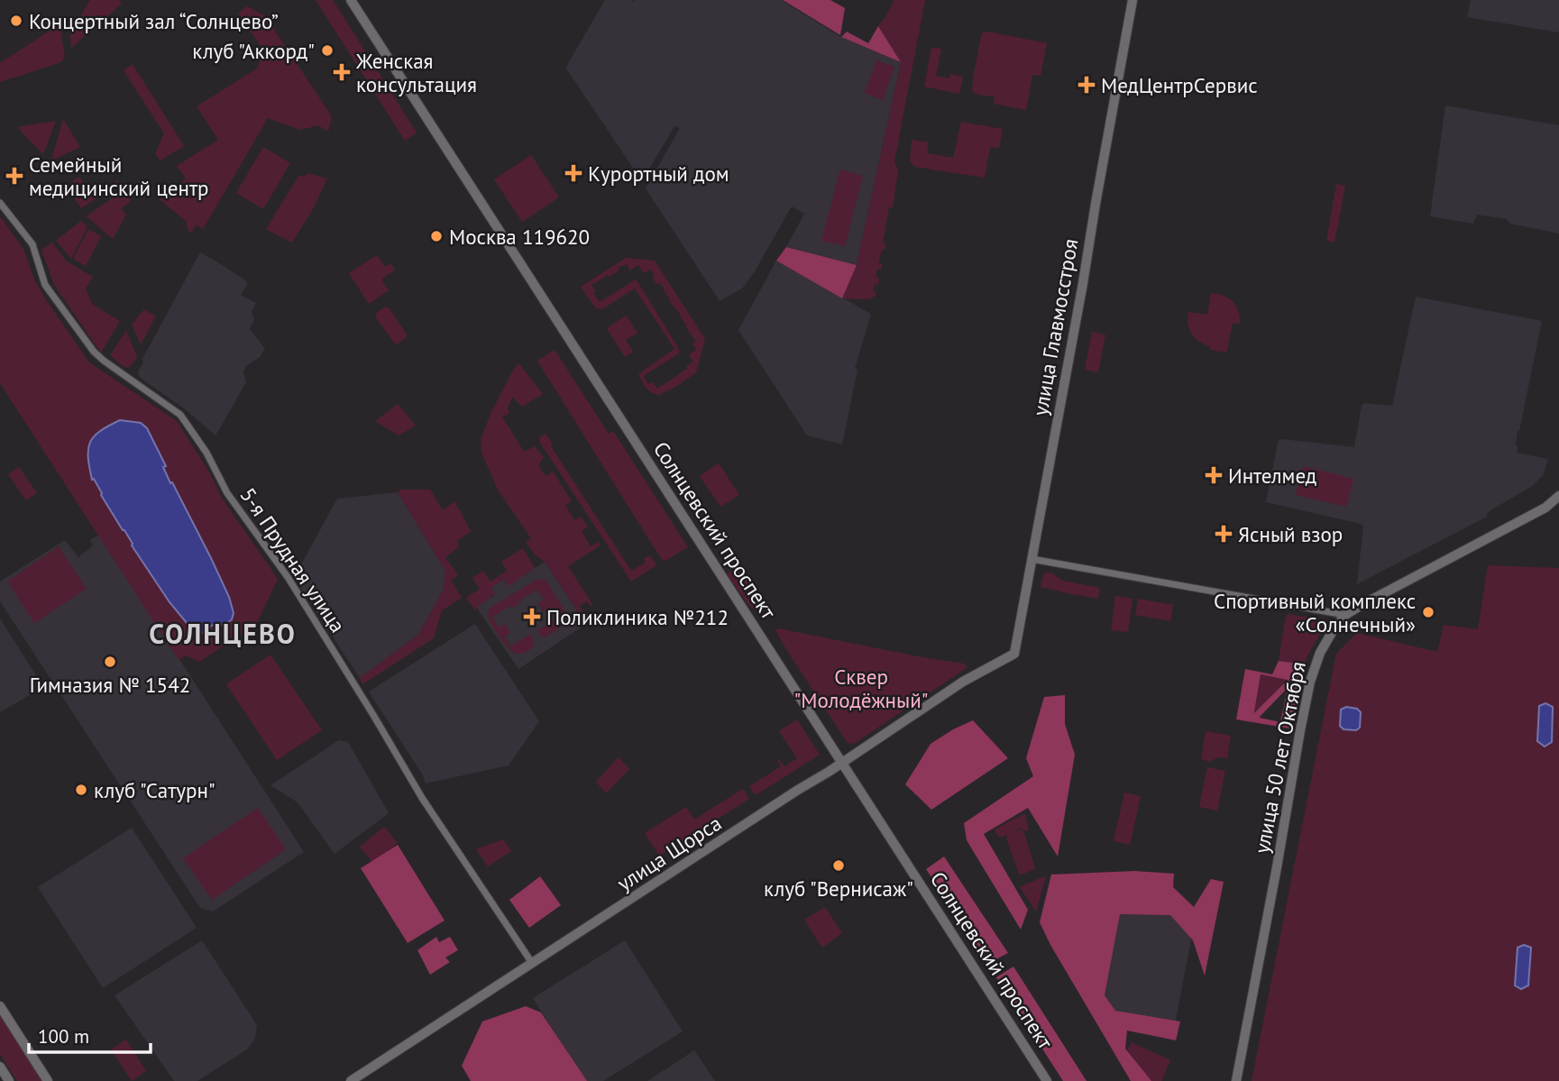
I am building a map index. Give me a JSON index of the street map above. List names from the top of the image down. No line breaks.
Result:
{"streets":{"street":["улица Главмосстроя","Солнцевский проспект","5-я Прудная улица","улица 50 лет Октября","улица Щорса"]},"crossings":[["улица Главмосстроя","улица Щорса"],["Солнцевский проспект","улица Щорса"],["5-я Прудная улица","улица Щорса"]],"districts":["СОЛНЦЕВО"],"parks":["Сквер \"Молодёжный\""],"places":{"other":["Концертный зал “Солнцево”","клуб \"Аккорд\"","Москва 119620","Спортивный комплекс «Солнечный»","Гимназия № 1542","клуб \"Сатурн\"","клуб \"Вернисаж\""],"health":["Женская консультация","МедЦентрСервис","Курортный дом","Семейный медицинский центр","Интелмед","Ясный взор","Поликлиника №212"]},"scale_bar":"100 m"}
